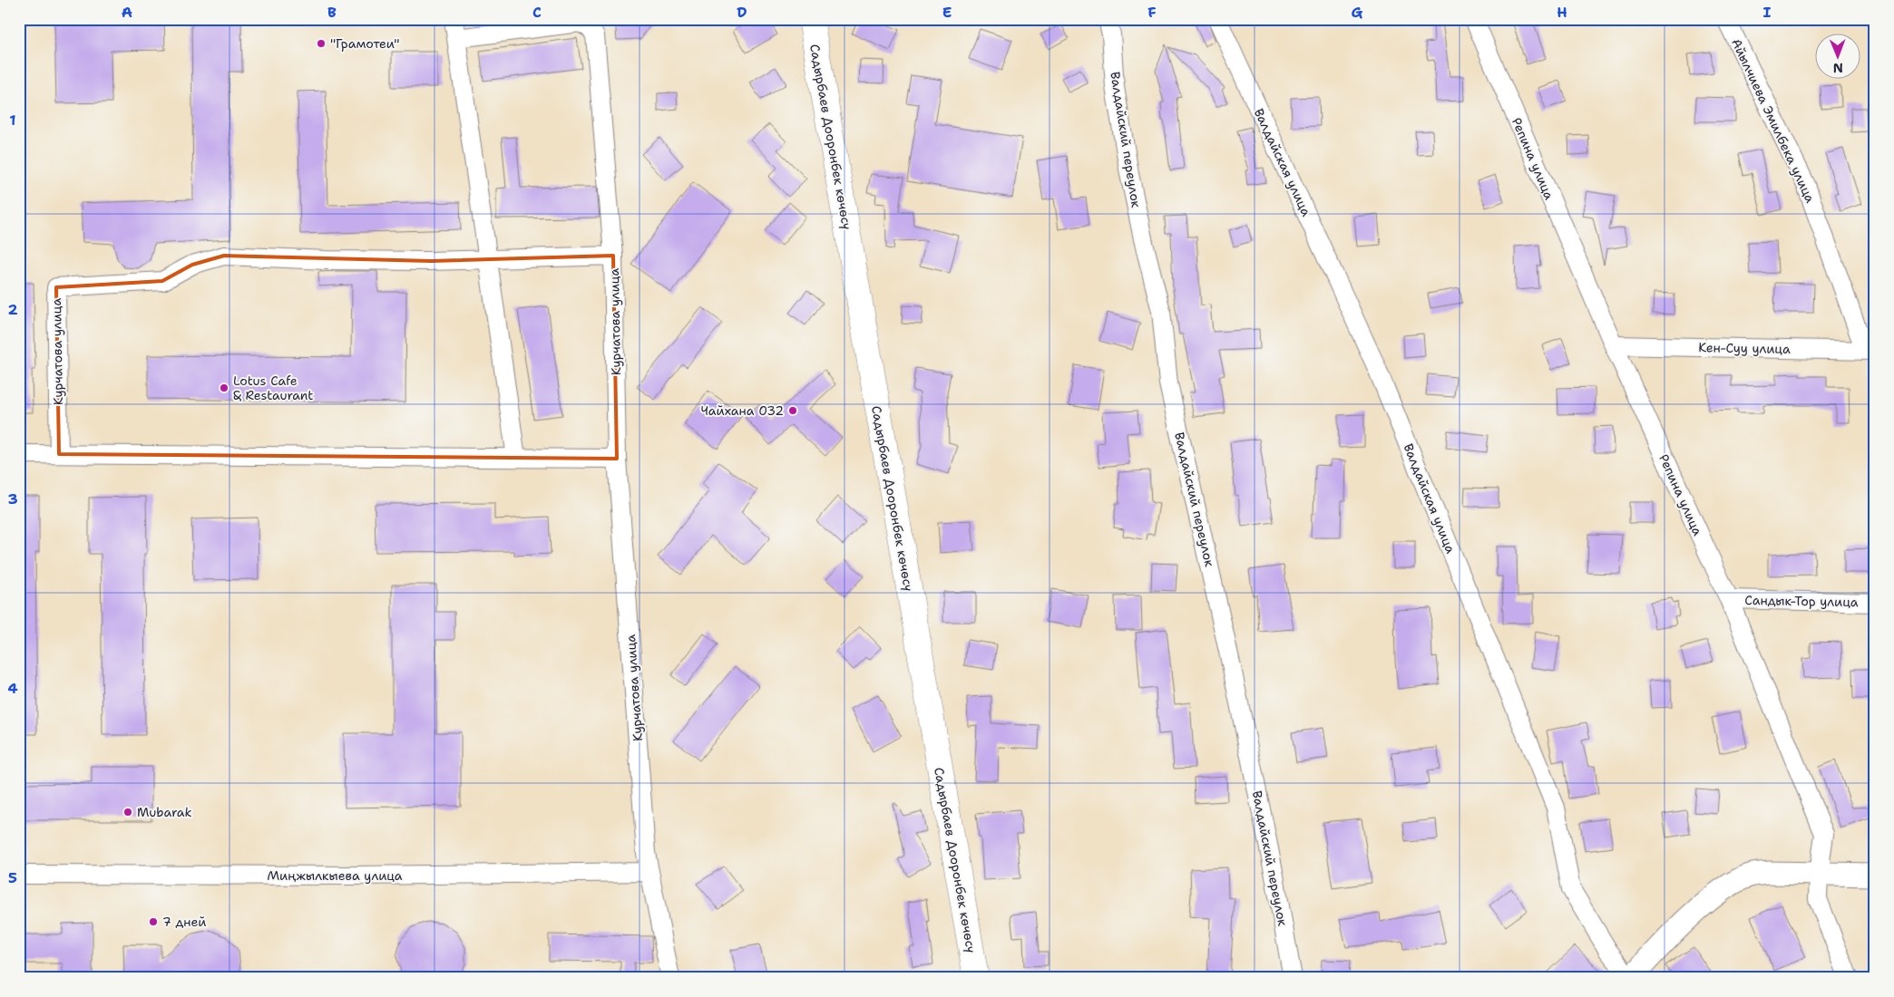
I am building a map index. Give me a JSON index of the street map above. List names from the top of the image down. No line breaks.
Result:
{"streets":{"main road":["Садырбаев Дооронбек көчөсү"],"street":["Айылчиева Эмилбека улица","Валдайский переулок","Репина улица","Валдайская улица","Курчатова улица","Кен-Суу улица","Сандык-Тор улица","Миңжылкыева улица"]},"crossings":[["Айылчиева Эмилбека улица","Кен-Суу улица"],["Репина улица","Валдайская улица"],["Репина улица","Кен-Суу улица"],["Репина улица","Сандык-Тор улица"],["Курчатова улица","Миңжылкыева улица"]],"places":["\"Грамотеи\"","Lotus Cafe & Restaurant","Чайхана 032","Mubarak","7 дней"],"north":"bottom","grid":{"columns":["A","B","C","D","E","F","G","H","I"],"rows":["1","2","3","4","5"]}}
